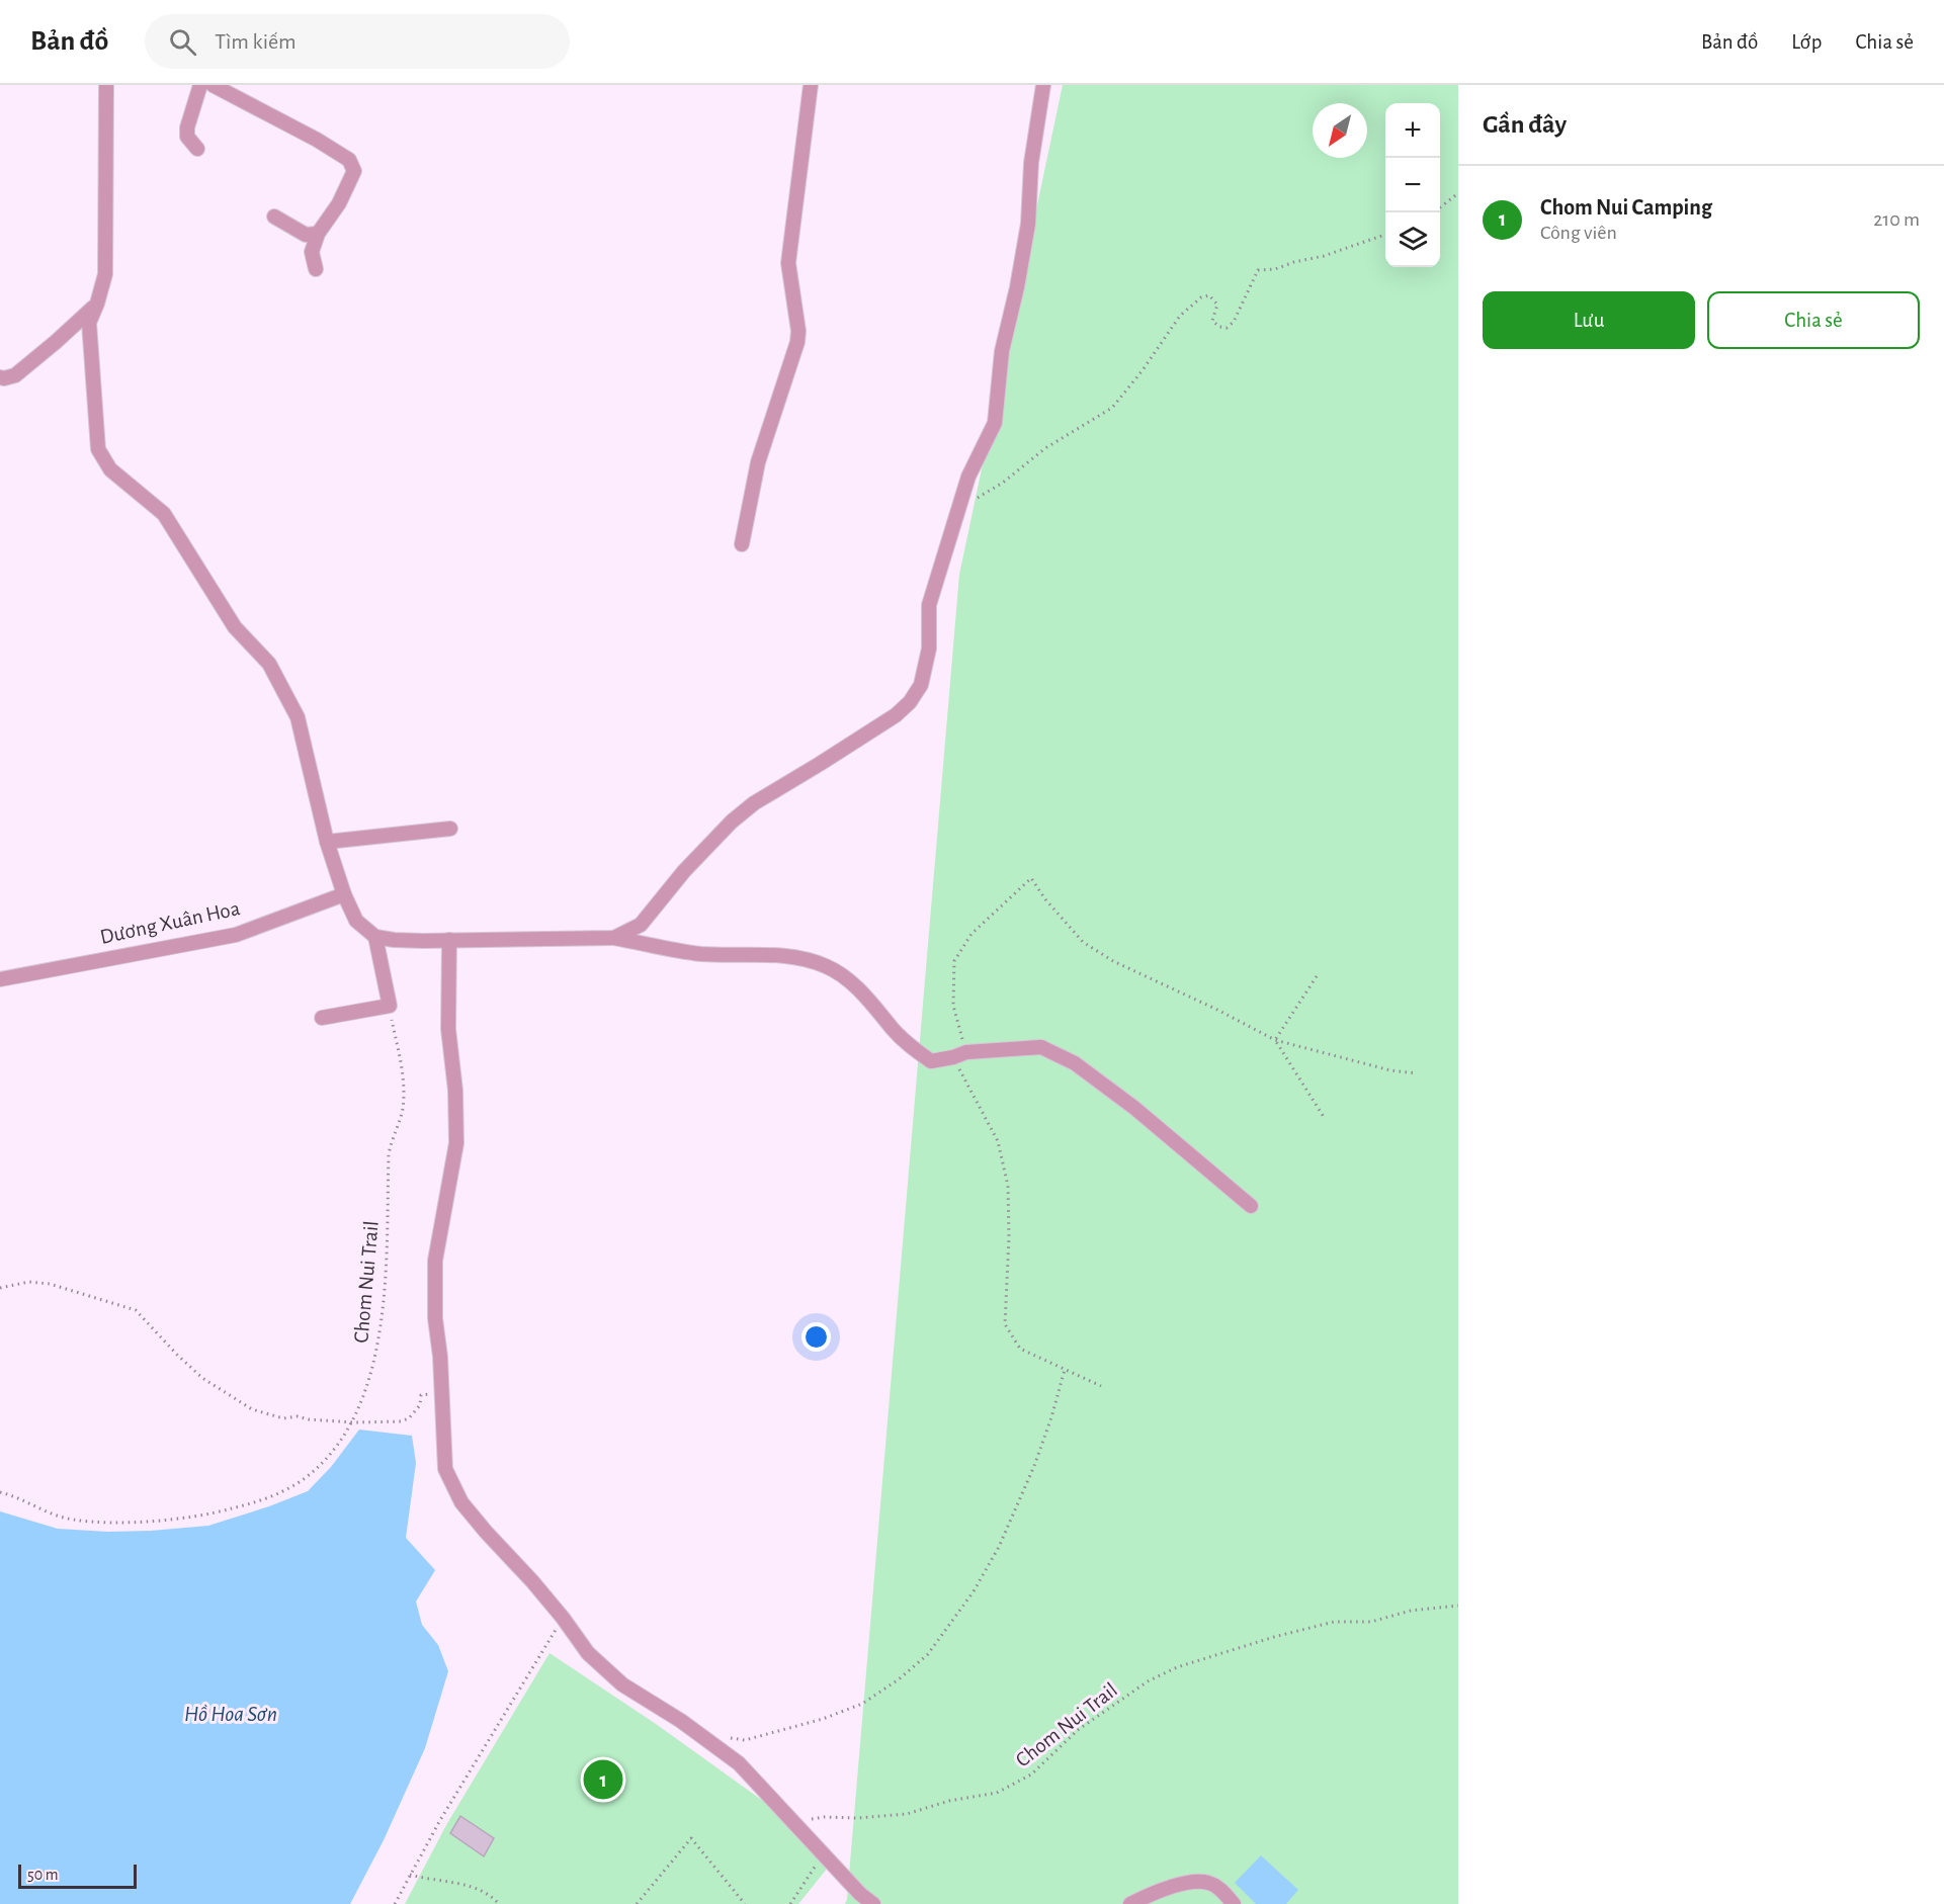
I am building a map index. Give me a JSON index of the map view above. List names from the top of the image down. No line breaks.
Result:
{"streets":{"street":["Dương Xuân Hoa"],"path":["Chom Nui Trail"]},"water":["Hồ Hoa Sơn"],"scale_bar":"50 m","north":"bottom left","page":{"header":"Bản đồ","search":"Tìm kiếm","nav":["Bản đồ","Lớp","Chia sẻ"],"heading":"Gần đây","map_buttons":["+","−"],"list":[{"mark":"1","name":"Chom Nui Camping","note":"Công viên","value":"210 m"}],"buttons":["Lưu","Chia sẻ"],"pins":"1","scale":"50 m"}}
